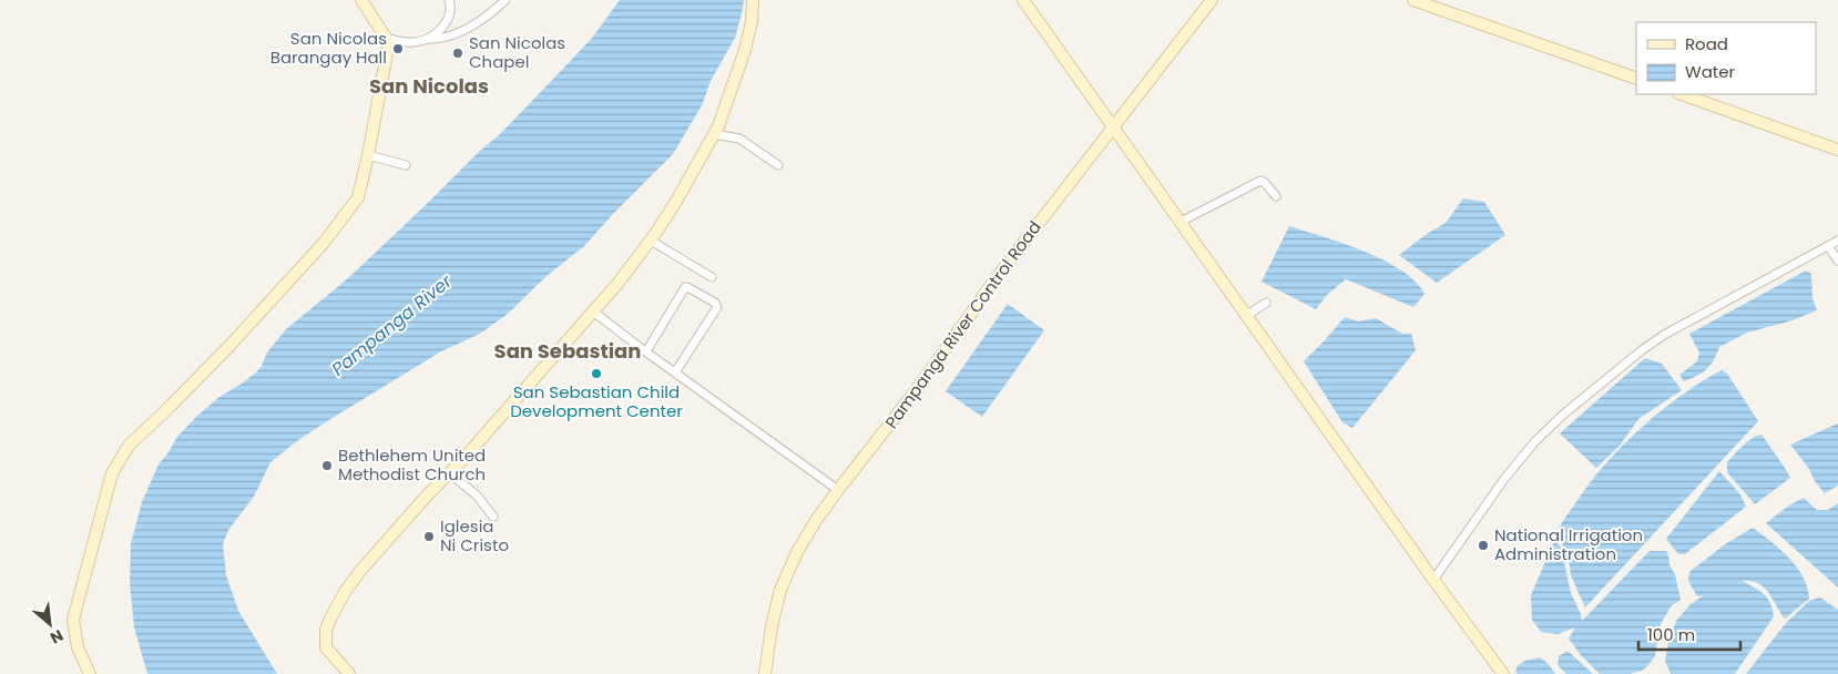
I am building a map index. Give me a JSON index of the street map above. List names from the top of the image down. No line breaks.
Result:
{"streets":{"street":["Pampanga River Control Road"]},"districts":["San Nicolas","San Sebastian"],"water":["Pampanga River"],"places":["San Nicolas Barangay Hall","San Nicolas Chapel","San Sebastian Child Development Center","Bethlehem United Methodist Church","Iglesia Ni Cristo","National Irrigation Administration"],"legend":["Road","Water"],"scale_bar":"100 m","north":"bottom right"}
